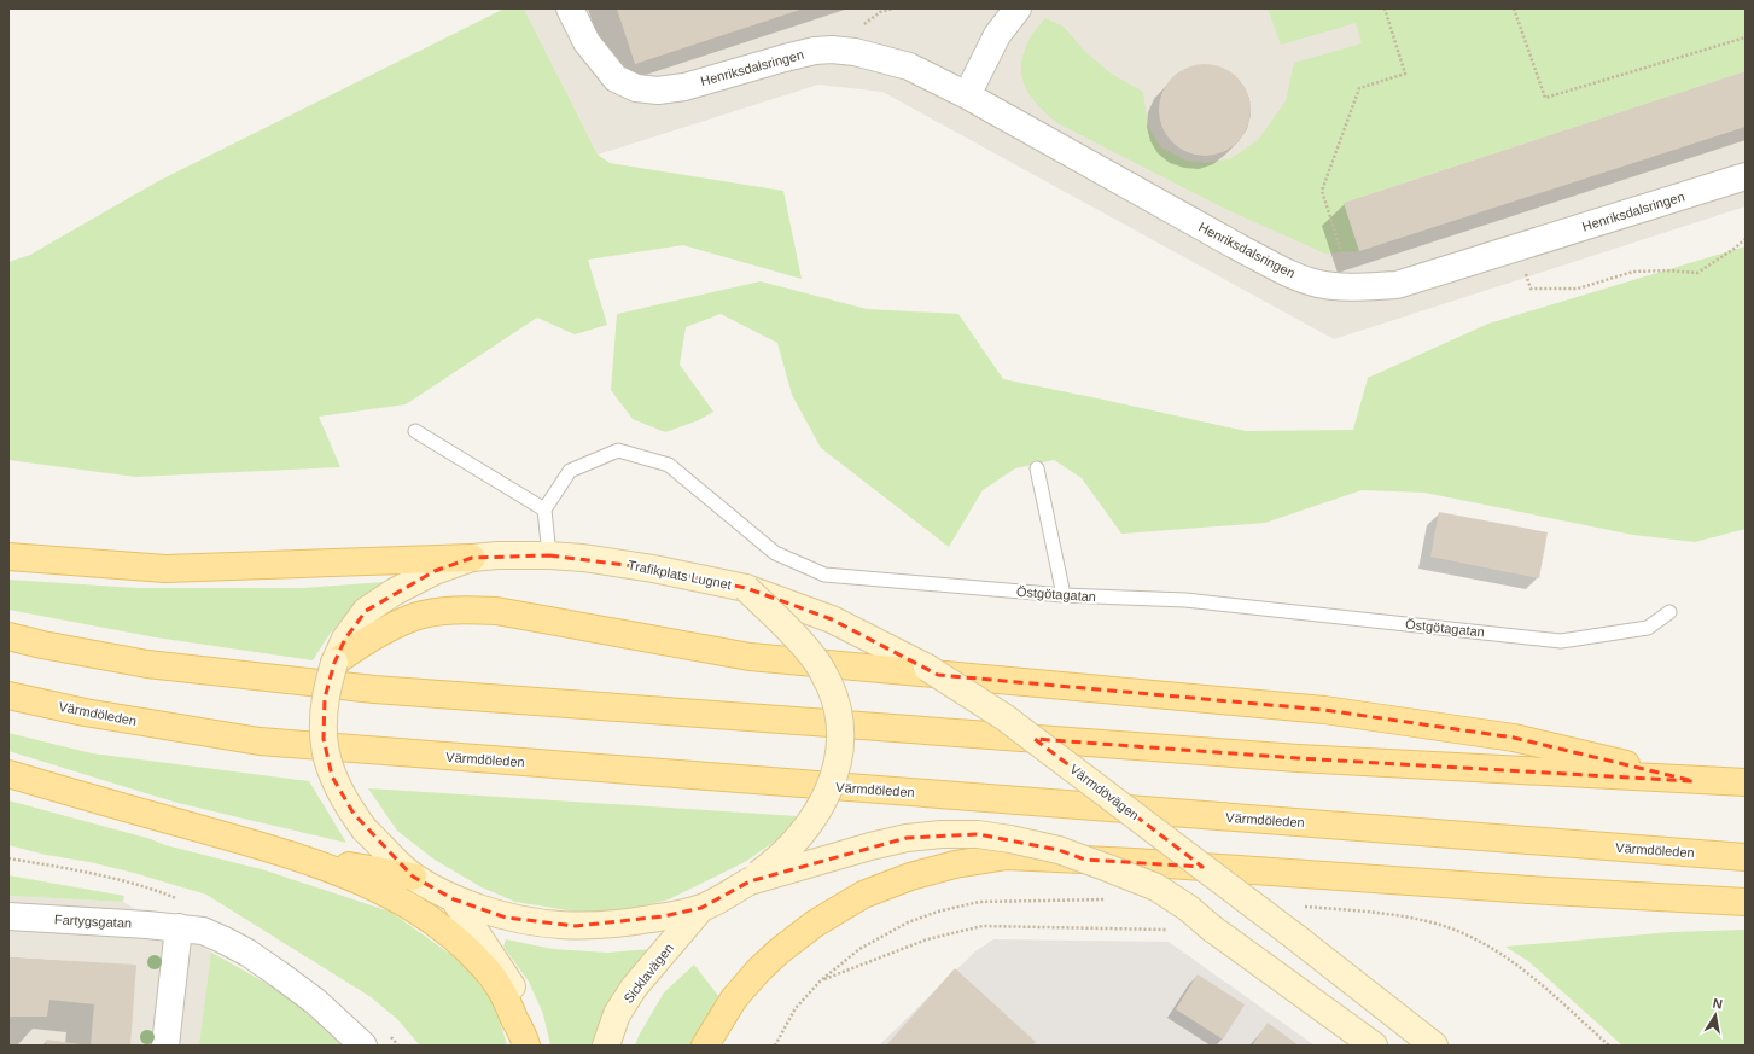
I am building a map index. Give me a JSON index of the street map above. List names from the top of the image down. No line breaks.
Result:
{"streets":{"main road":["Trafikplats Lugnet","Värmdöleden","Värmdövägen","Sicklavägen"],"street":["Henriksdalsringen","Fartygsgatan"],"lane":["Östgötagatan"]},"crossings":[["Trafikplats Lugnet","Värmdövägen"],["Trafikplats Lugnet","Sicklavägen"]],"north":"top"}
